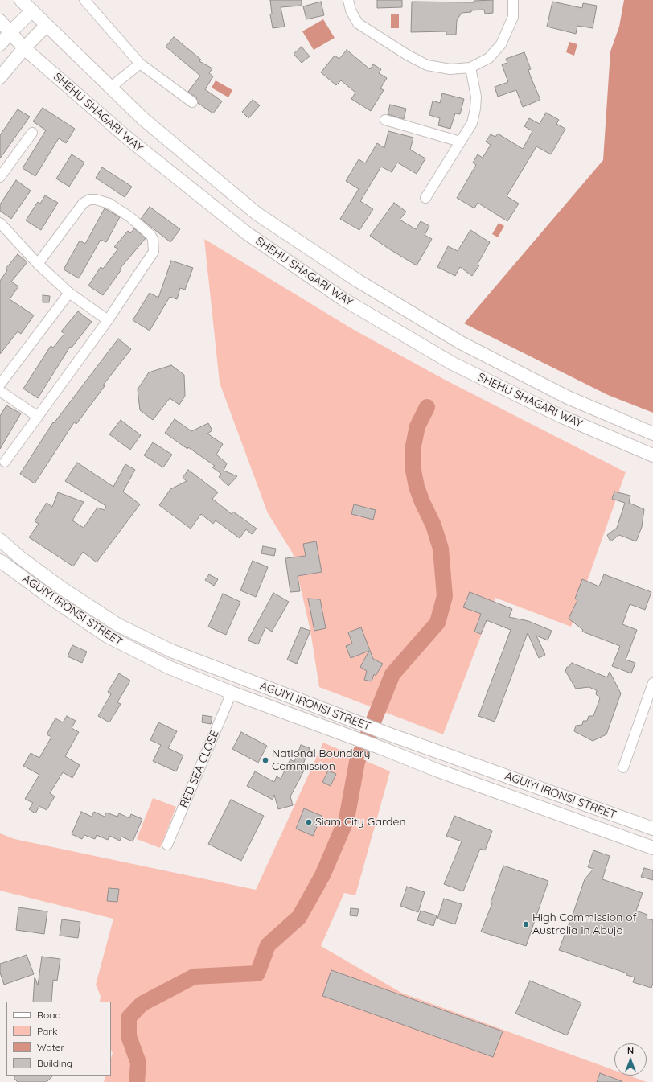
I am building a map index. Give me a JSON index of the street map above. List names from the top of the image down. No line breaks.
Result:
{"streets":{"main road":["SHEHU SHAGARI WAY","AGUIYI IRONSI STREET"],"street":["RED SEA CLOSE"]},"crossings":[["AGUIYI IRONSI STREET","RED SEA CLOSE"]],"places":["National Boundary Commission","Siam City Garden","High Commission of Australia in Abuja"],"legend":["Road","Park","Water","Building"],"north":"top"}
